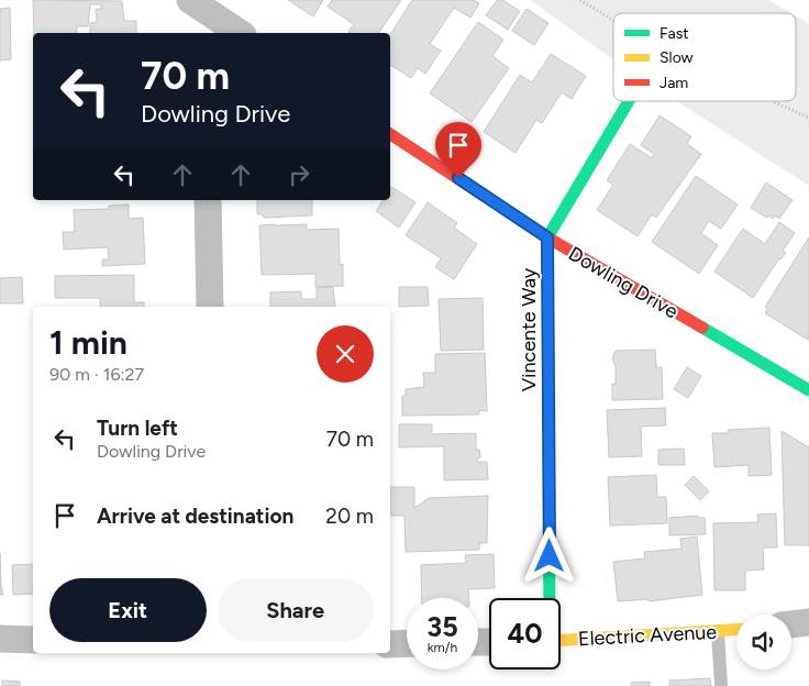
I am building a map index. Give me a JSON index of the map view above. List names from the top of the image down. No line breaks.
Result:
{"streets":{"street":["Dowling Drive","Vincente Way","Electric Avenue"]},"crossings":[["Dowling Drive","Vincente Way"]],"legend":["Fast","Slow","Jam"],"page":{"turn":["70 m","Dowling Drive"],"heading":["1 min","90 m · 16:27"],"list":[{"name":"Turn left","note":"Dowling Drive","value":"70 m"},{"name":"Arrive at destination","value":"20 m"}],"buttons":["Exit","Share"],"speed":"35 km/h","limit":"40"}}
